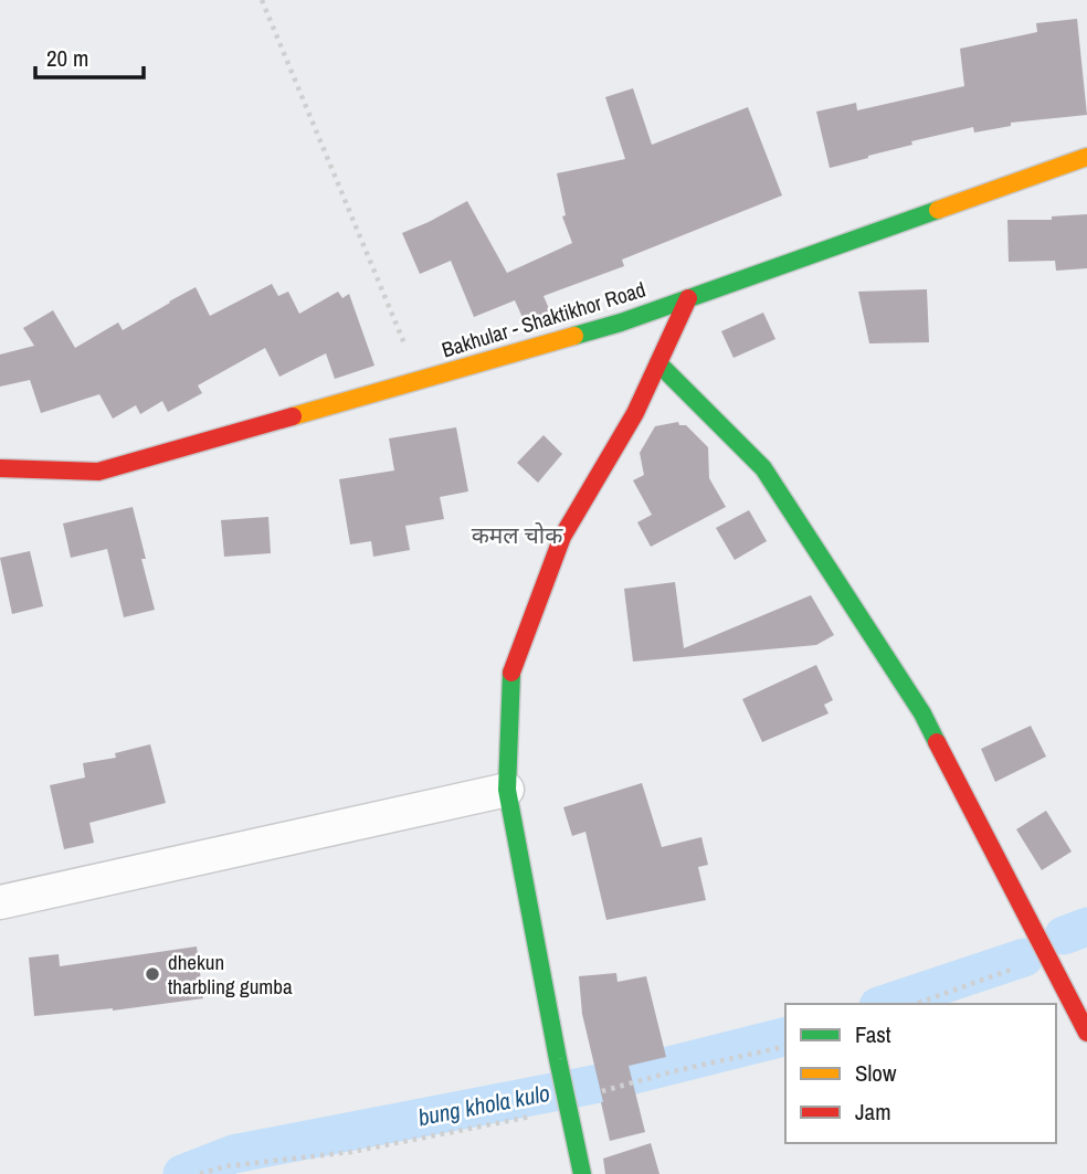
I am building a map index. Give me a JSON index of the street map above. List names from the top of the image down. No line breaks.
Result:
{"streets":{"street":["Bakhular - Shaktikhor Road"]},"districts":["कमल चोक"],"water":["bung khola kulo"],"places":["dhekun tharbling gumba"],"legend":["Fast","Slow","Jam"],"scale_bar":"20 m"}
